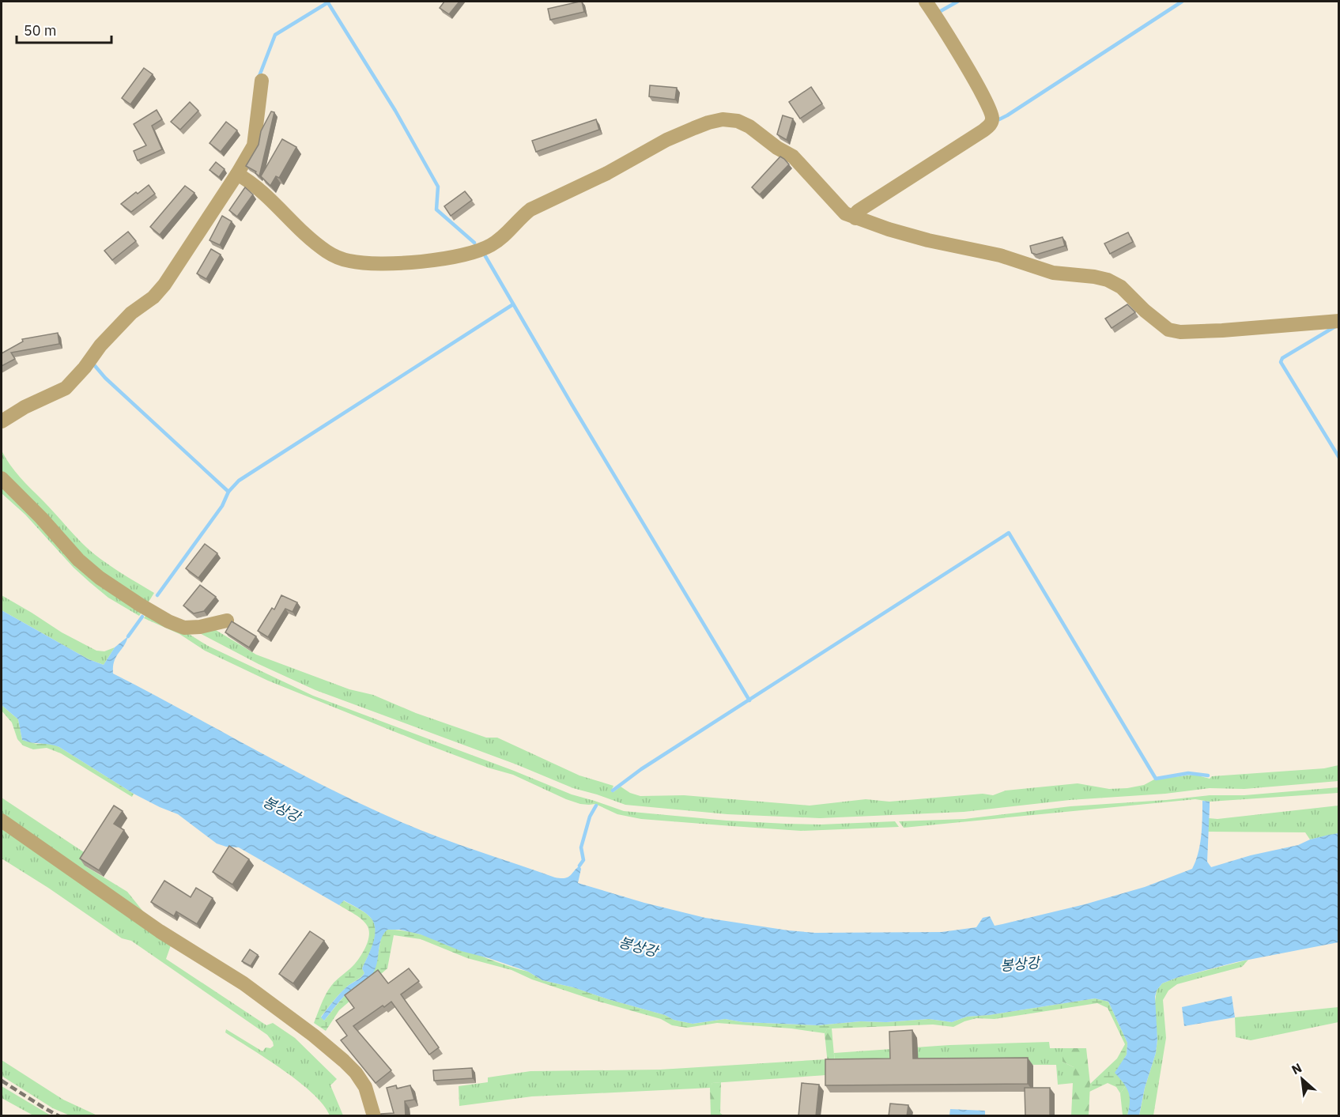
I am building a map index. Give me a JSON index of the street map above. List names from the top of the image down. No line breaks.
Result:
{"water":["봉상강"],"scale_bar":"50 m","north":"top left"}
